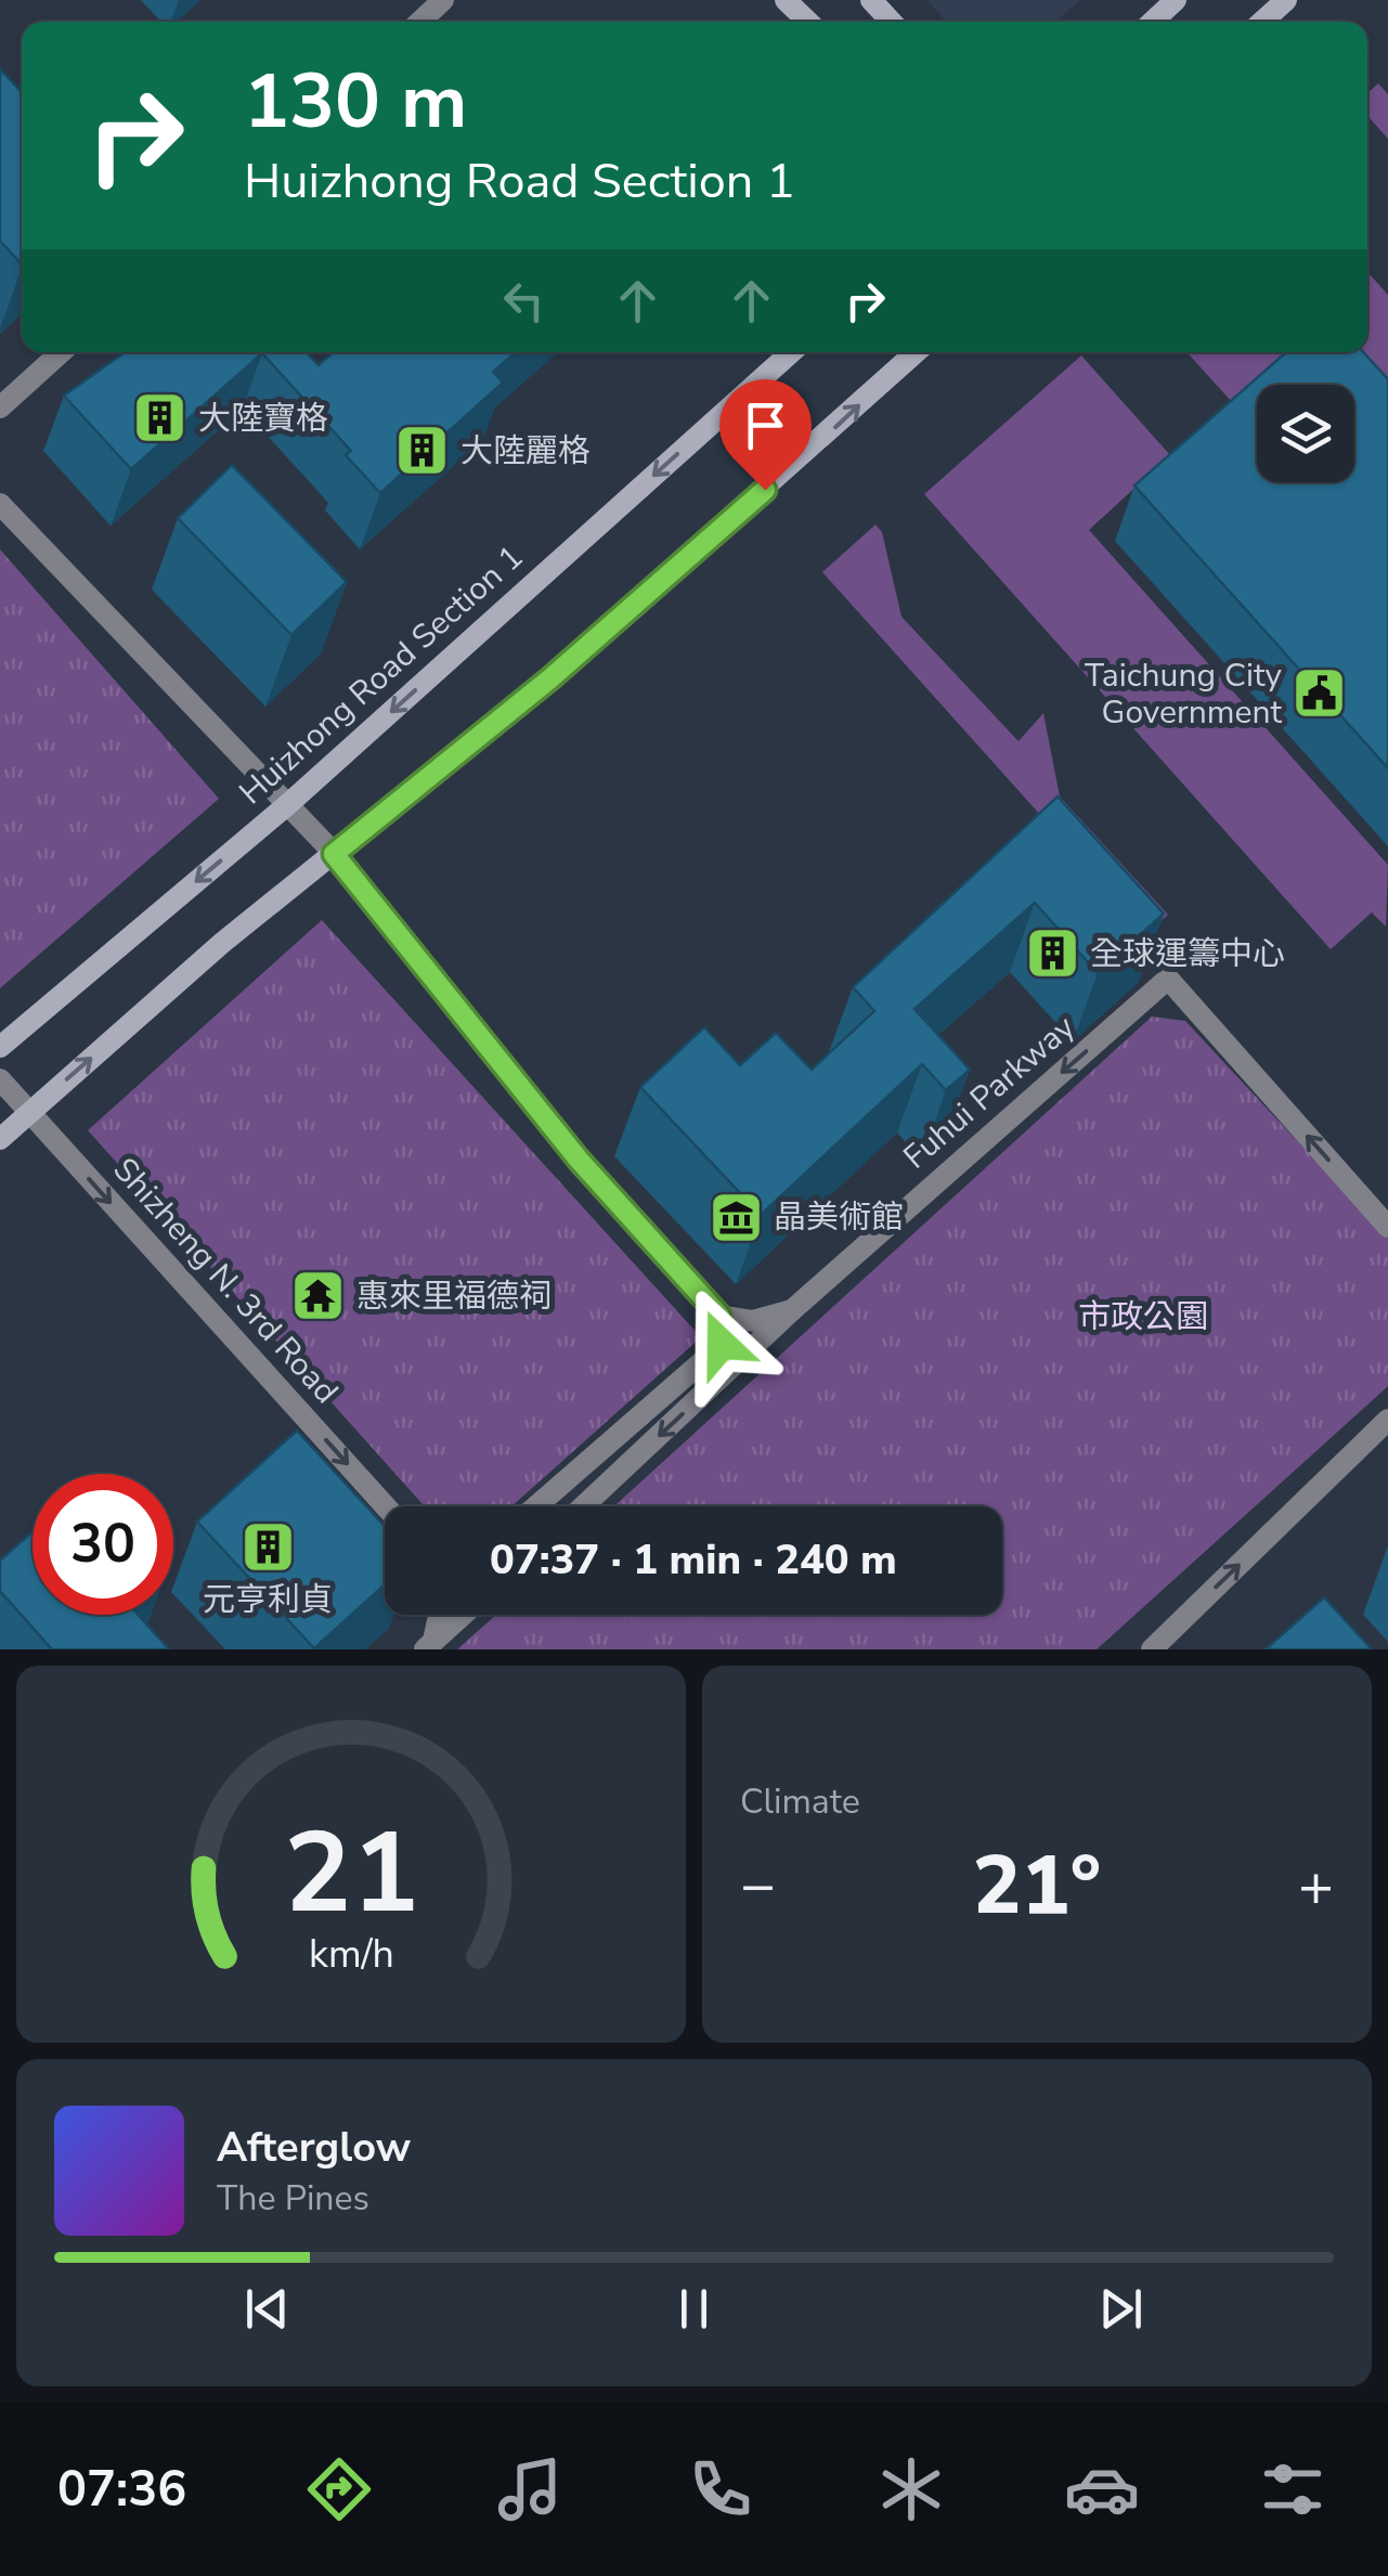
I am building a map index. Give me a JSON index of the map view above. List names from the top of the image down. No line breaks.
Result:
{"streets":{"street":["Huizhong Road Section 1","Fuhui Parkway","Shizheng N. 3rd Road"]},"one_way":["Shizheng N. 3rd Road"],"parks":["市政公園"],"places":{"building":["大陸寶格","大陸麗格","全球運籌中心","元亨利貞"],"public building":["Taichung City Government"],"museum":["晶美術館"],"temple":["惠來里福德祠"]},"page":{"turn":["130 m","Huizhong Road Section 1"],"limit":"30","trip":"07:37 · 1 min · 240 m","tile":"Climate","heat":["−","21°","+"],"song":["Afterglow","The Pines"],"tabs":"07:36","gauge":["21","km/h"]}}
